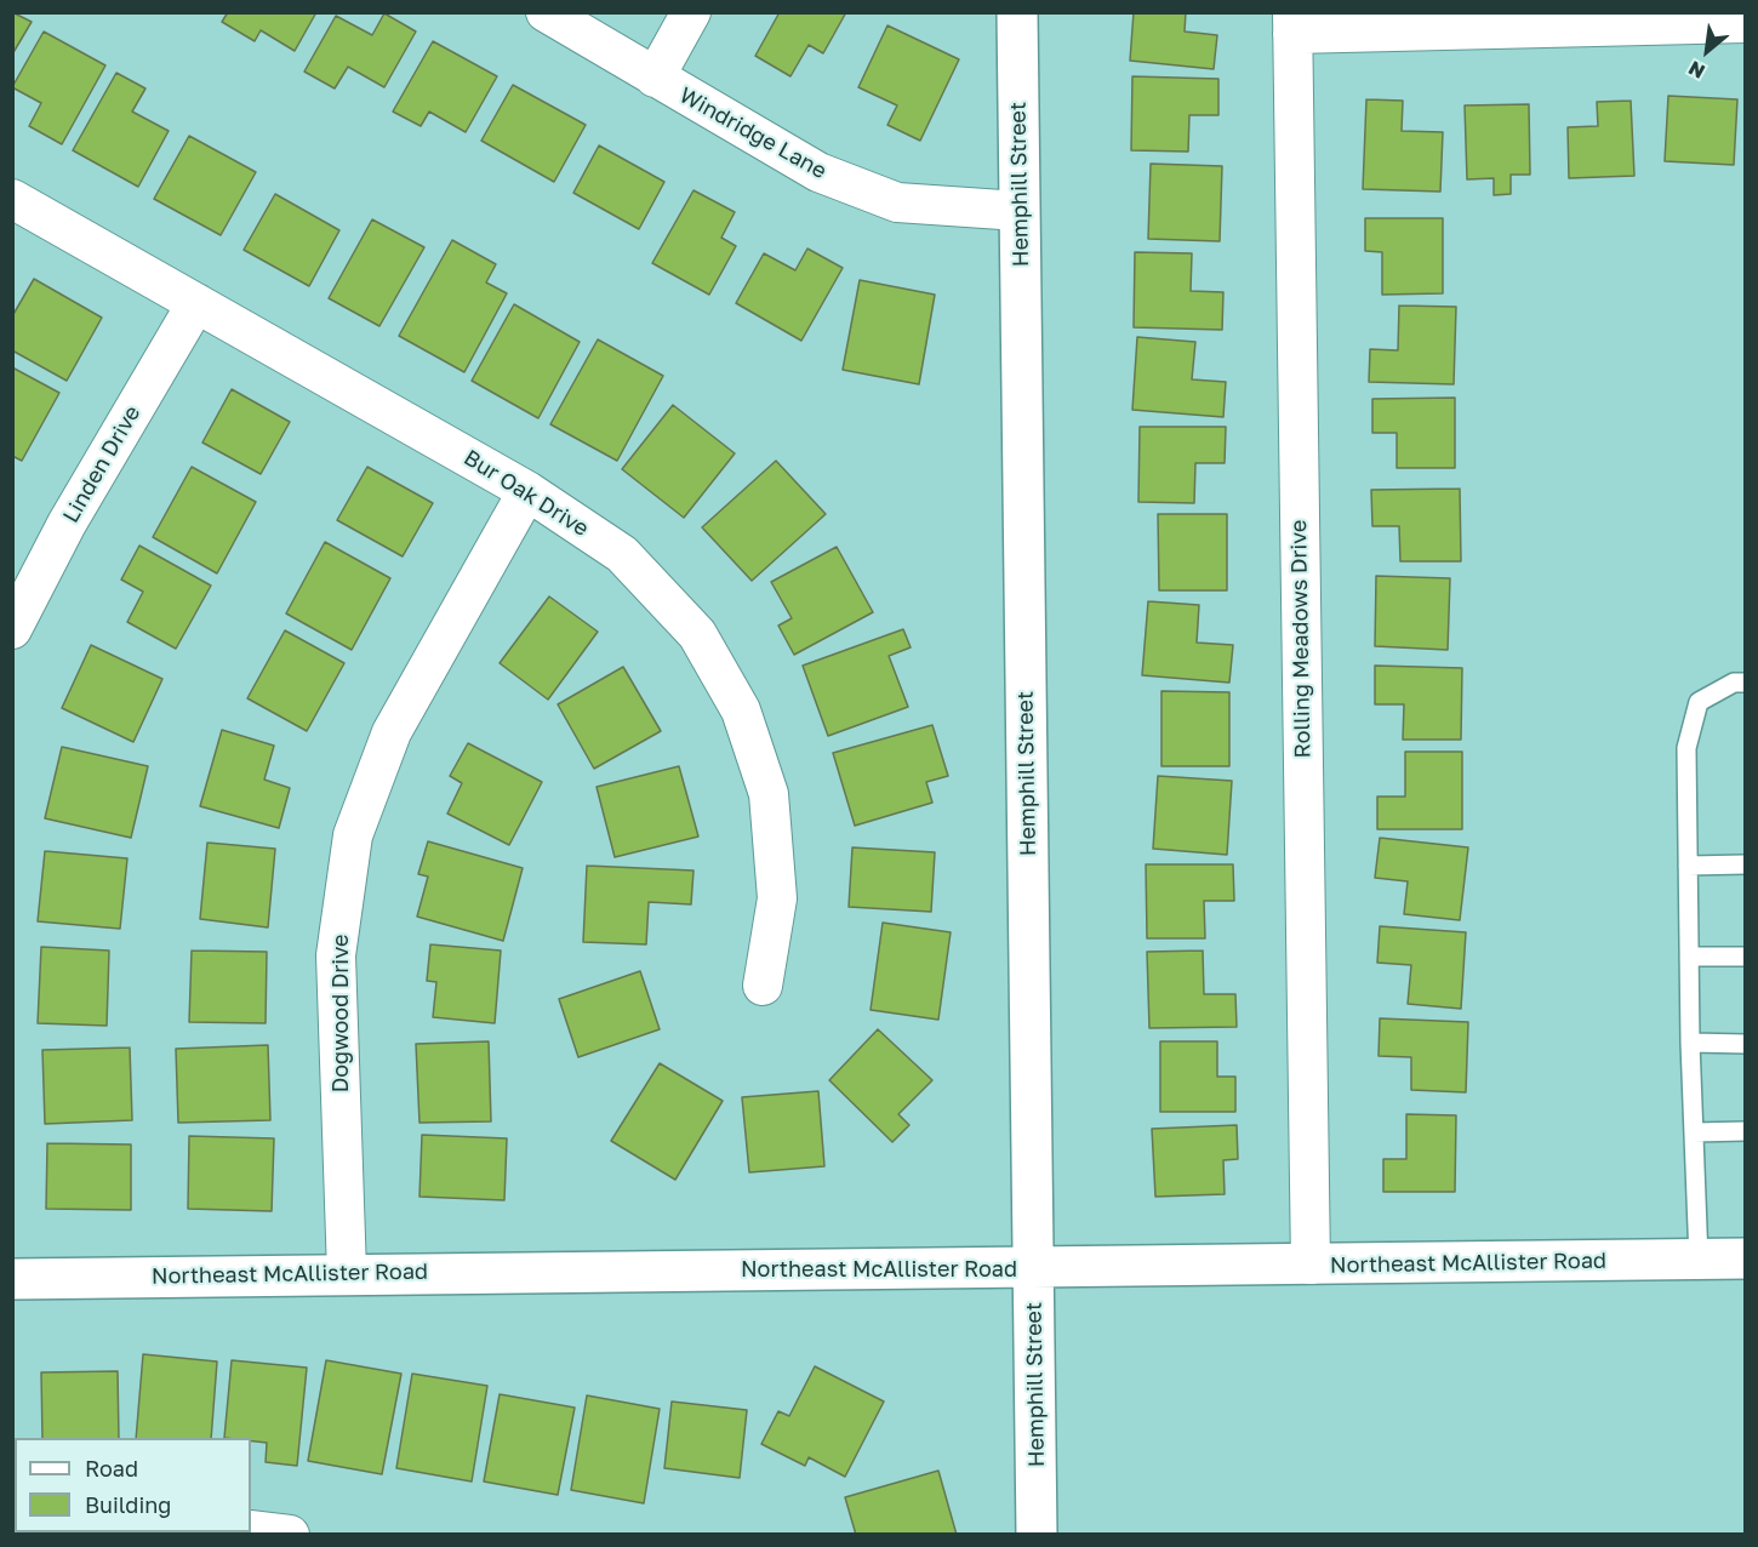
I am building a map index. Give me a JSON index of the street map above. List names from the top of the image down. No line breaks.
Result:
{"streets":{"street":["Windridge Lane","Hemphill Street","Linden Drive","Bur Oak Drive","Rolling Meadows Drive","Dogwood Drive","Northeast McAllister Road"]},"crossings":[["Windridge Lane","Hemphill Street"],["Hemphill Street","Northeast McAllister Road"],["Linden Drive","Bur Oak Drive"],["Bur Oak Drive","Dogwood Drive"],["Rolling Meadows Drive","Northeast McAllister Road"],["Dogwood Drive","Northeast McAllister Road"]],"legend":["Road","Building"],"north":"bottom left"}
